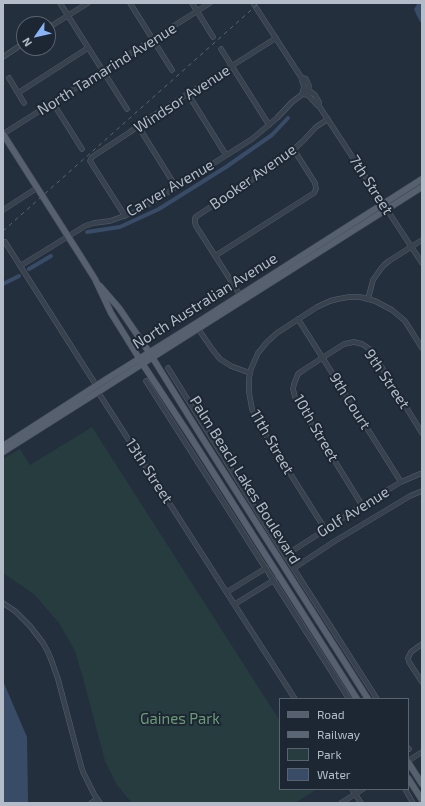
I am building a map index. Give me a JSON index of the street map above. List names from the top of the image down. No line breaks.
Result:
{"streets":{"main road":["North Australian Avenue","Palm Beach Lakes Boulevard"],"street":["North Tamarind Avenue","Windsor Avenue","Booker Avenue","7th Street","Carver Avenue","9th Street","9th Court","10th Street","11th Street","13th Street","Golf Avenue"]},"crossings":[["North Tamarind Avenue","Palm Beach Lakes Boulevard"],["Windsor Avenue","7th Street"],["Windsor Avenue","Carver Avenue"],["Booker Avenue","7th Street"],["7th Street","Carver Avenue"],["7th Street","North Australian Avenue"],["Carver Avenue","13th Street"],["Carver Avenue","Palm Beach Lakes Boulevard"],["North Australian Avenue","13th Street"],["North Australian Avenue","Palm Beach Lakes Boulevard"],["9th Street","9th Court"],["9th Street","10th Street"],["9th Court","10th Street"],["9th Court","11th Street"],["9th Court","Golf Avenue"],["10th Street","Golf Avenue"],["11th Street","Golf Avenue"]],"parks":["Gaines Park"],"legend":["Road","Railway","Park","Water"],"north":"bottom left"}
